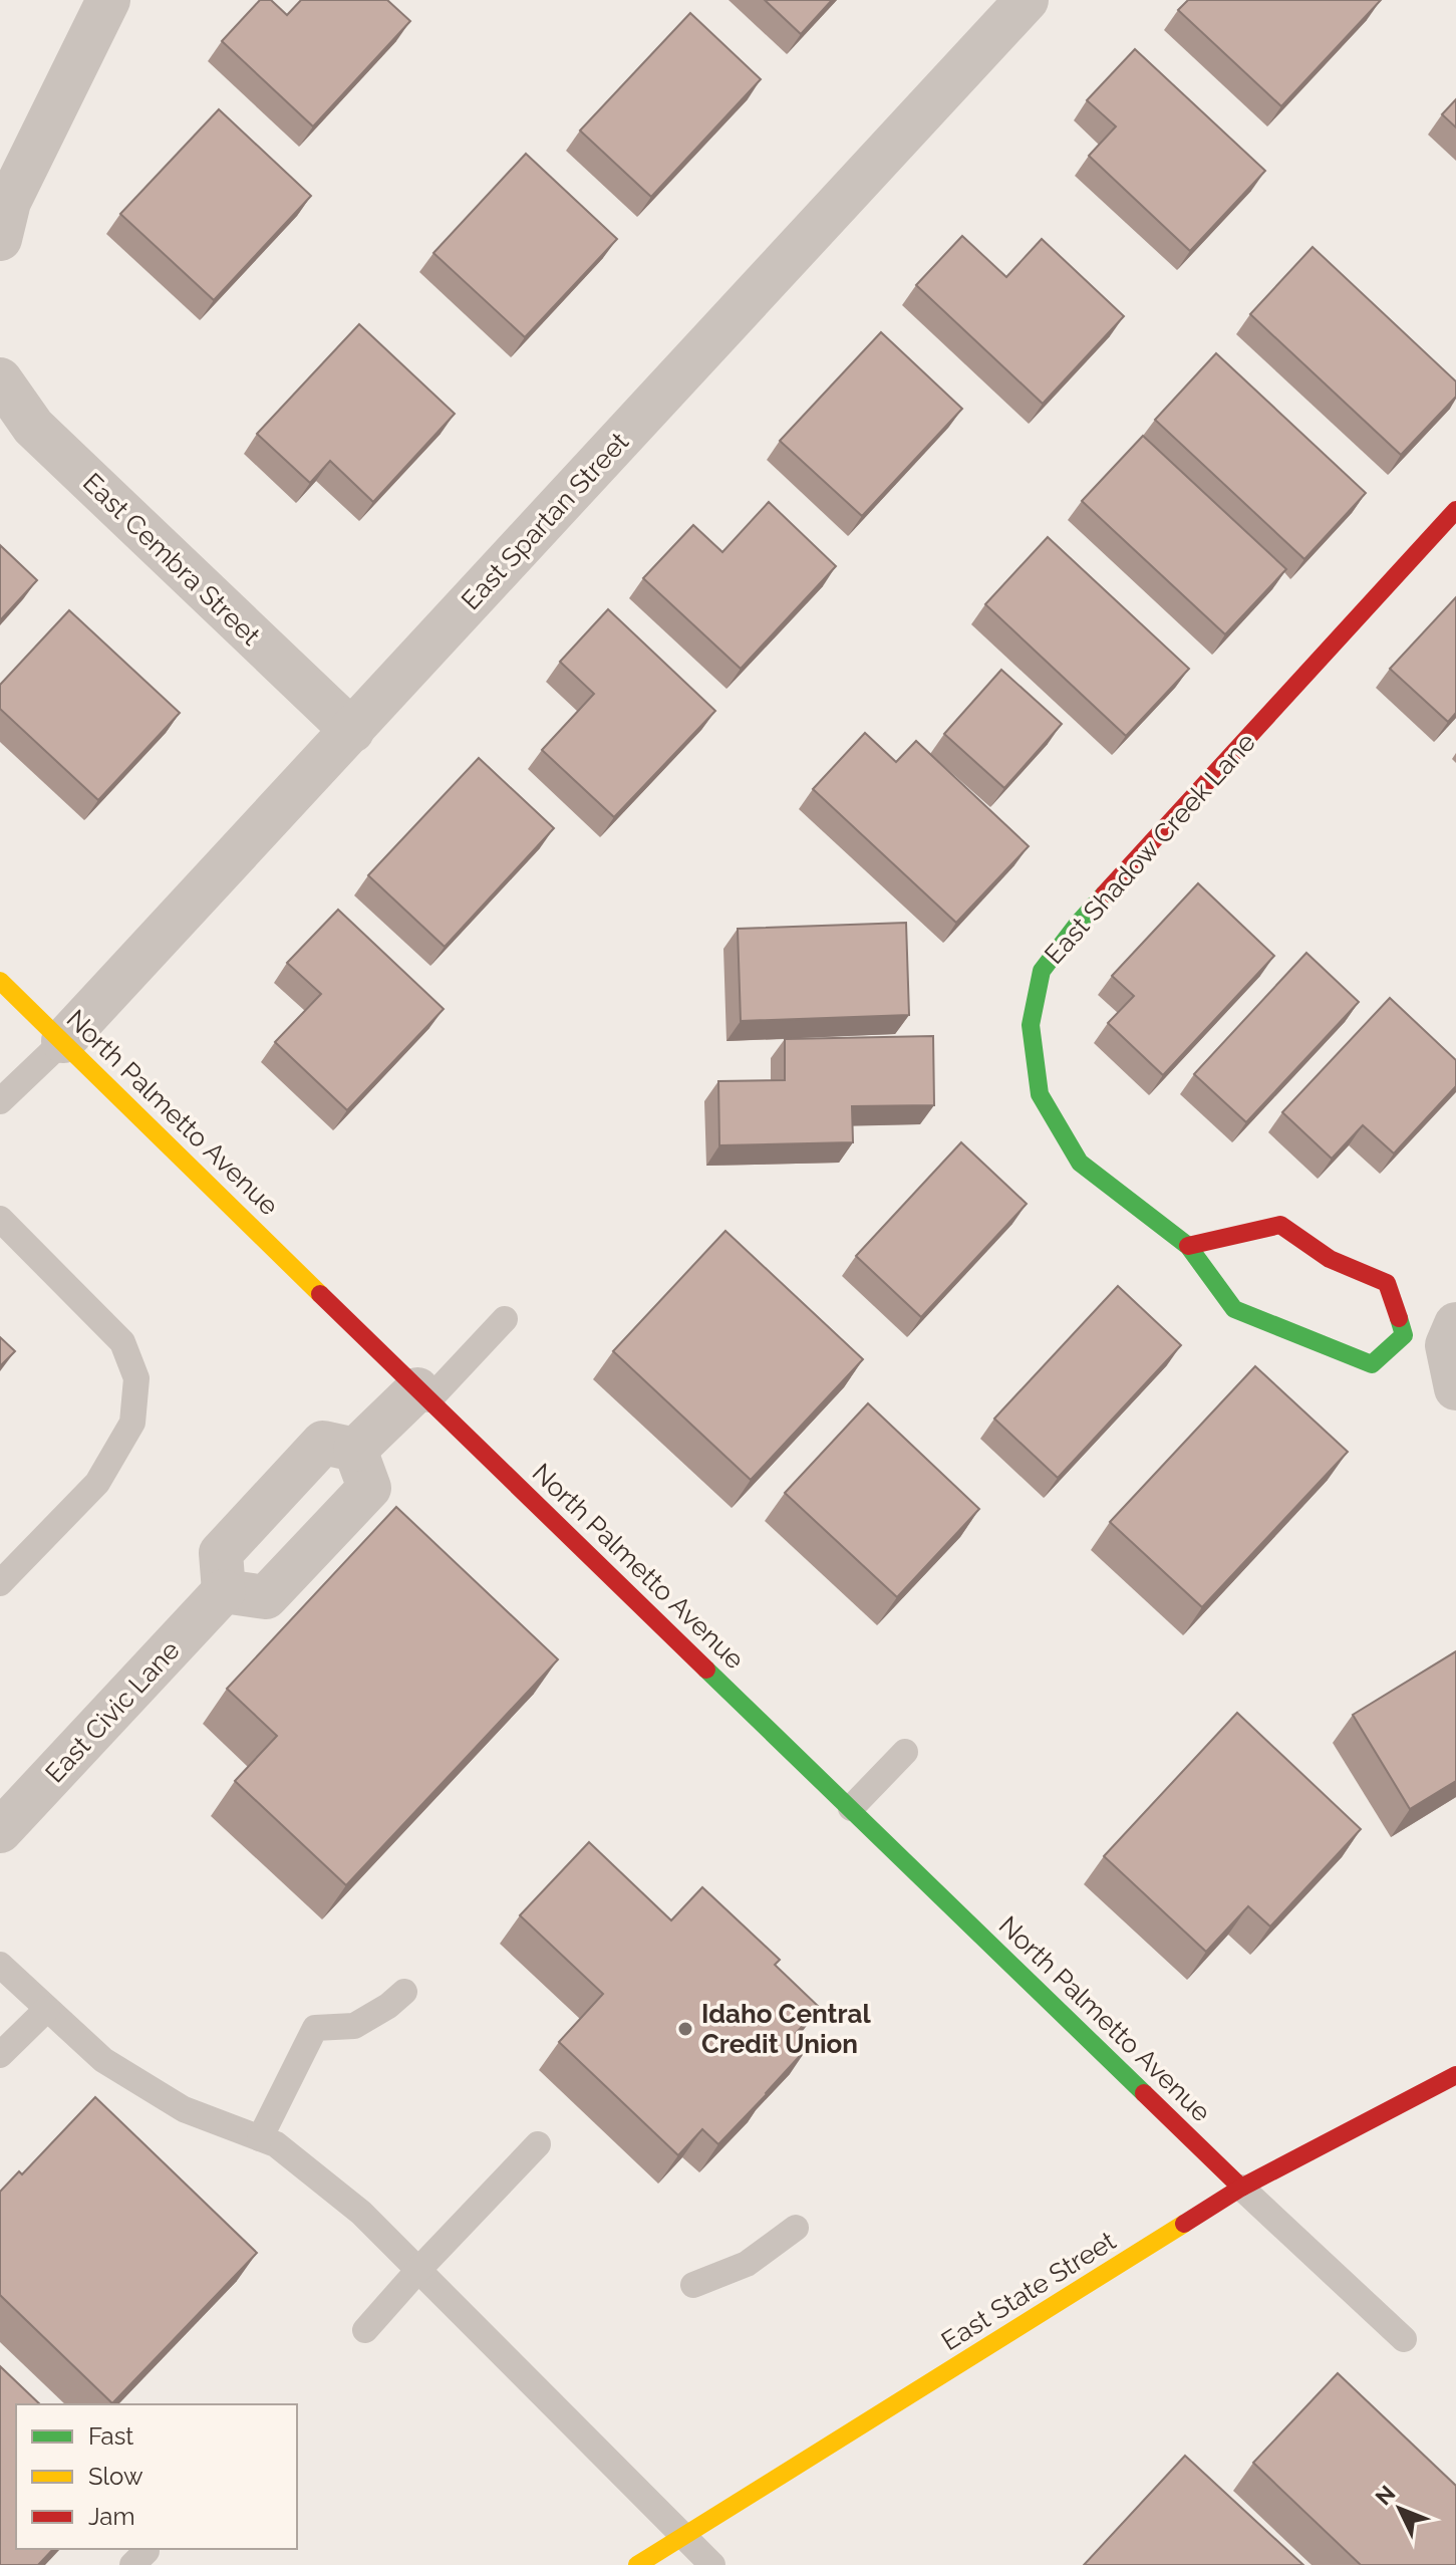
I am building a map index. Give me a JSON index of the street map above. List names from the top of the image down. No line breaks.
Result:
{"streets":{"street":["East Spartan Street","East Cembra Street","East Shadow Creek Lane","North Palmetto Avenue","East Civic Lane","East State Street"]},"crossings":[["East Spartan Street","East Cembra Street"],["East Spartan Street","North Palmetto Avenue"],["North Palmetto Avenue","East State Street"]],"places":["Idaho Central Credit Union"],"legend":["Fast","Slow","Jam"],"north":"top left"}
